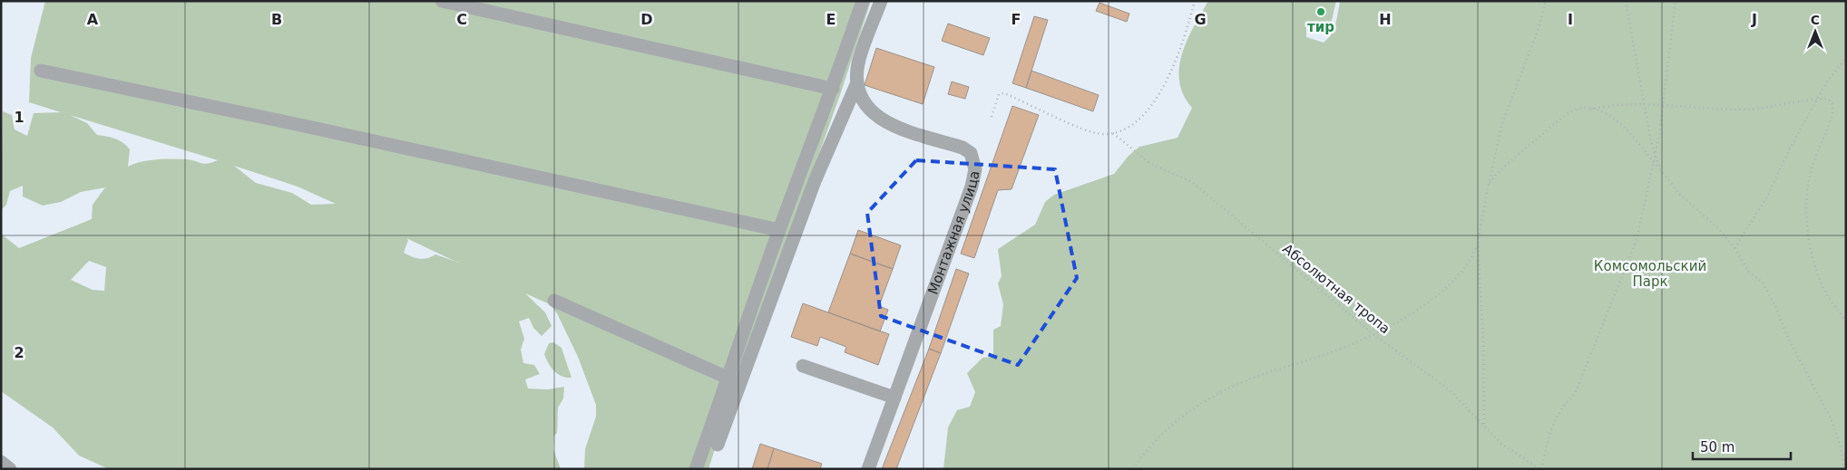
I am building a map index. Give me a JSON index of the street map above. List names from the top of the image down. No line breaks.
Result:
{"streets":{"street":["Монтажная улица"],"path":["Абсолютная тропа"]},"parks":["Комсомольский Парк"],"places":["тир"],"scale_bar":"50 m","north":"top","grid":{"columns":["A","B","C","D","E","F","G","H","I","J"],"rows":["1","2"]}}
